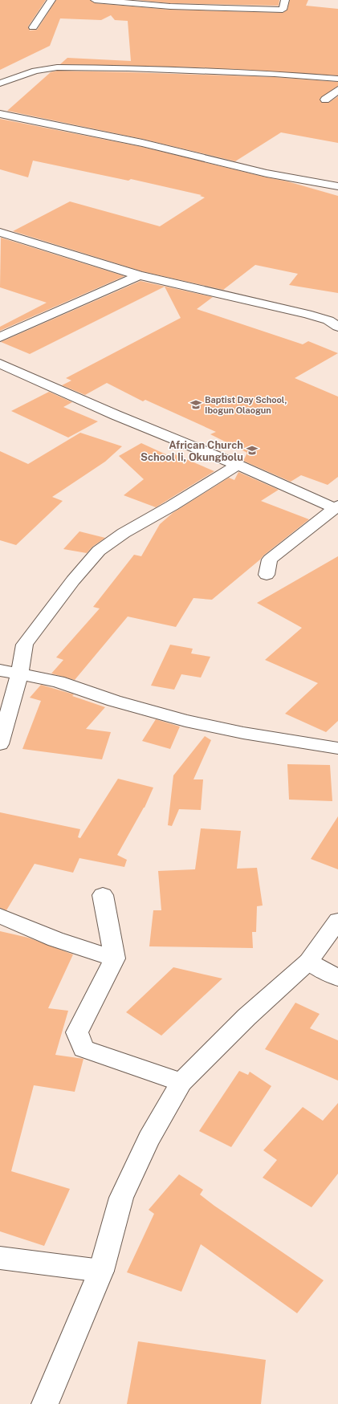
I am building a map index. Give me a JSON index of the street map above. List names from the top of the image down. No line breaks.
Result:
{"places":{"school or university":["Baptist Day School, Ibogun Olaogun","African Church School Ii, Okungbolu"]}}
